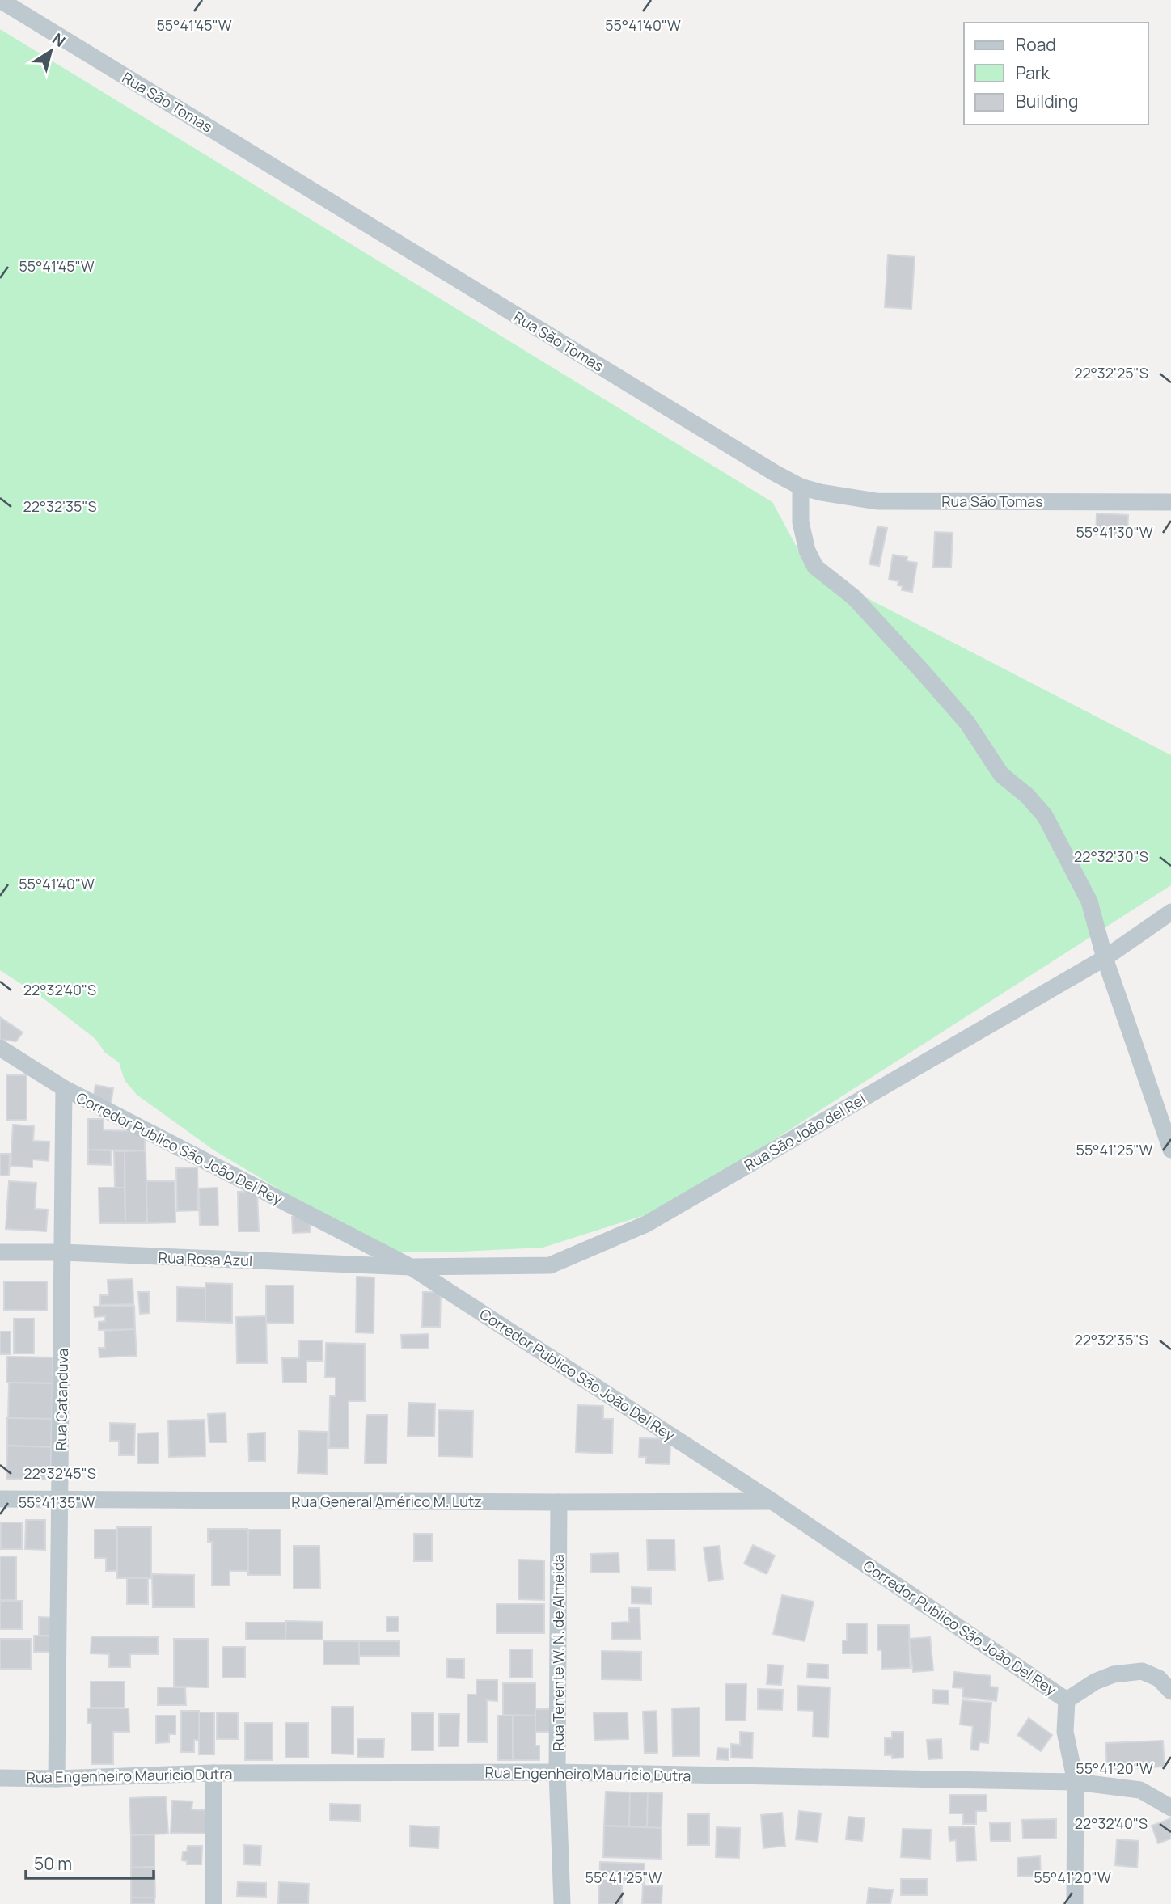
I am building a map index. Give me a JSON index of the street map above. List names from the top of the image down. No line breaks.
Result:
{"streets":{"street":["Rua São Tomas","Rua São João del Rei","Corredor Publico São João Del Rey","Rua Rosa Azul","Rua Catanduva","Rua General Américo M. Lutz","Rua Tenente W. N. de Almeida","Rua Engenheiro Mauricio Dutra"]},"crossings":[["Rua São João del Rei","Corredor Publico São João Del Rey"],["Rua São João del Rei","Rua Rosa Azul"],["Corredor Publico São João Del Rey","Rua Rosa Azul"],["Corredor Publico São João Del Rey","Rua Catanduva"],["Corredor Publico São João Del Rey","Rua General Américo M. Lutz"],["Rua Rosa Azul","Rua Catanduva"],["Rua Catanduva","Rua General Américo M. Lutz"],["Rua Catanduva","Rua Engenheiro Mauricio Dutra"],["Rua General Américo M. Lutz","Rua Tenente W. N. de Almeida"],["Rua Tenente W. N. de Almeida","Rua Engenheiro Mauricio Dutra"]],"legend":["Road","Park","Building"],"scale_bar":"50 m","north":"top right","coordinates":["55°41'45\"W","55°41'40\"W","22°32'25\"S","22°32'35\"S","55°41'30\"W","22°32'30\"S","22°32'40\"S","55°41'25\"W","22°32'45\"S","55°41'35\"W","55°41'20\"W"]}
